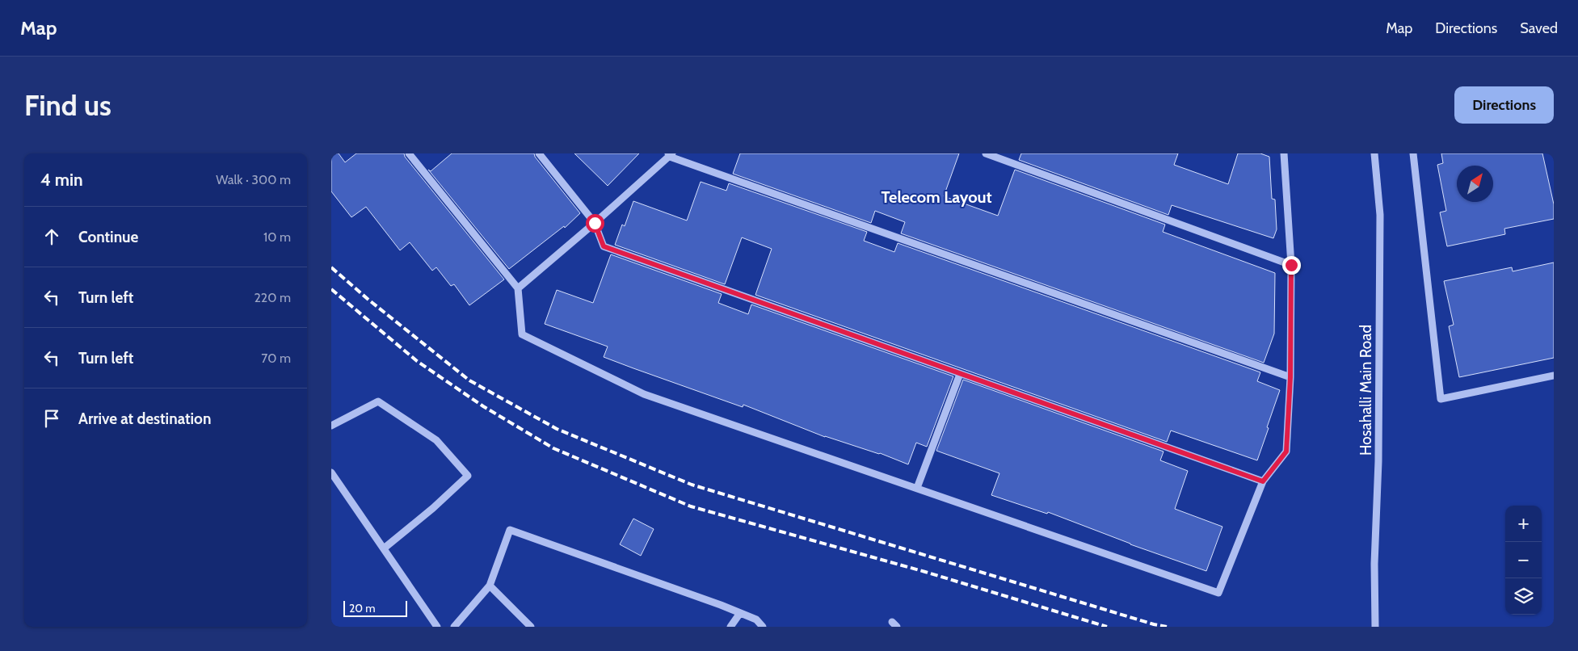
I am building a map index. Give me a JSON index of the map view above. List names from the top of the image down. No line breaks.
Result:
{"streets":{"street":["Hosahalli Main Road"]},"districts":["Telecom Layout"],"scale_bar":"20 m","north":"top right","page":{"header":"Map","nav":["Map","Directions","Saved"],"buttons":"Directions","title":"Find us","heading":["4 min","Walk · 300 m"],"list":[["Continue","10 m"],["Turn left","220 m"],["Turn left","70 m"],"Arrive at destination"],"map_buttons":["+","−"],"scale":"20 m"}}
